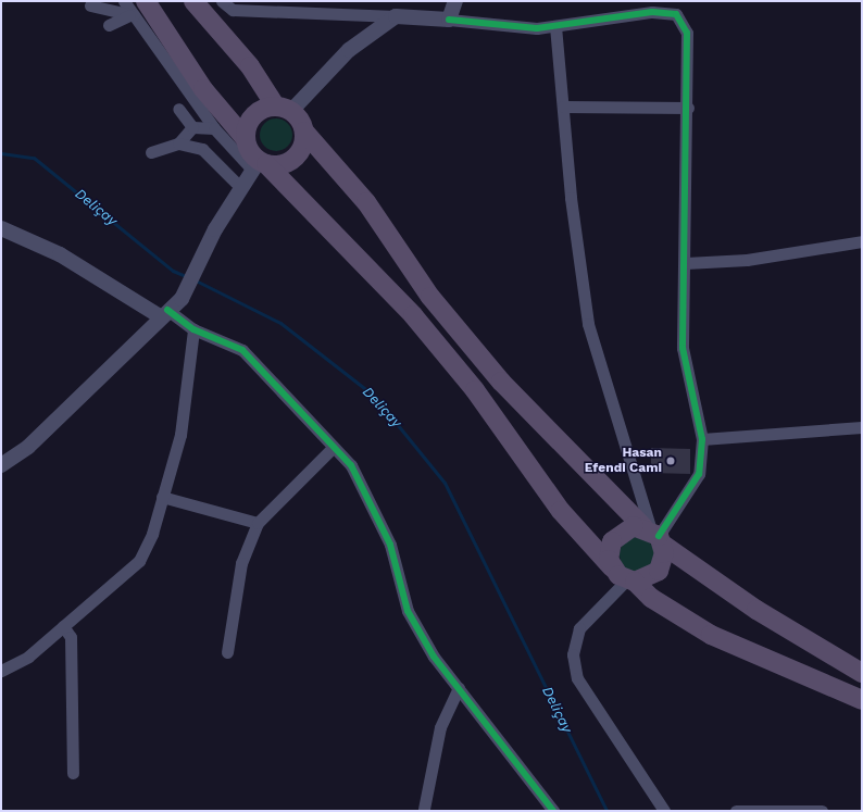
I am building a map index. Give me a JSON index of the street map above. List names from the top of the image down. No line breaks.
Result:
{"water":["Deliçay"],"places":["Hasan Efendi Cami"]}
